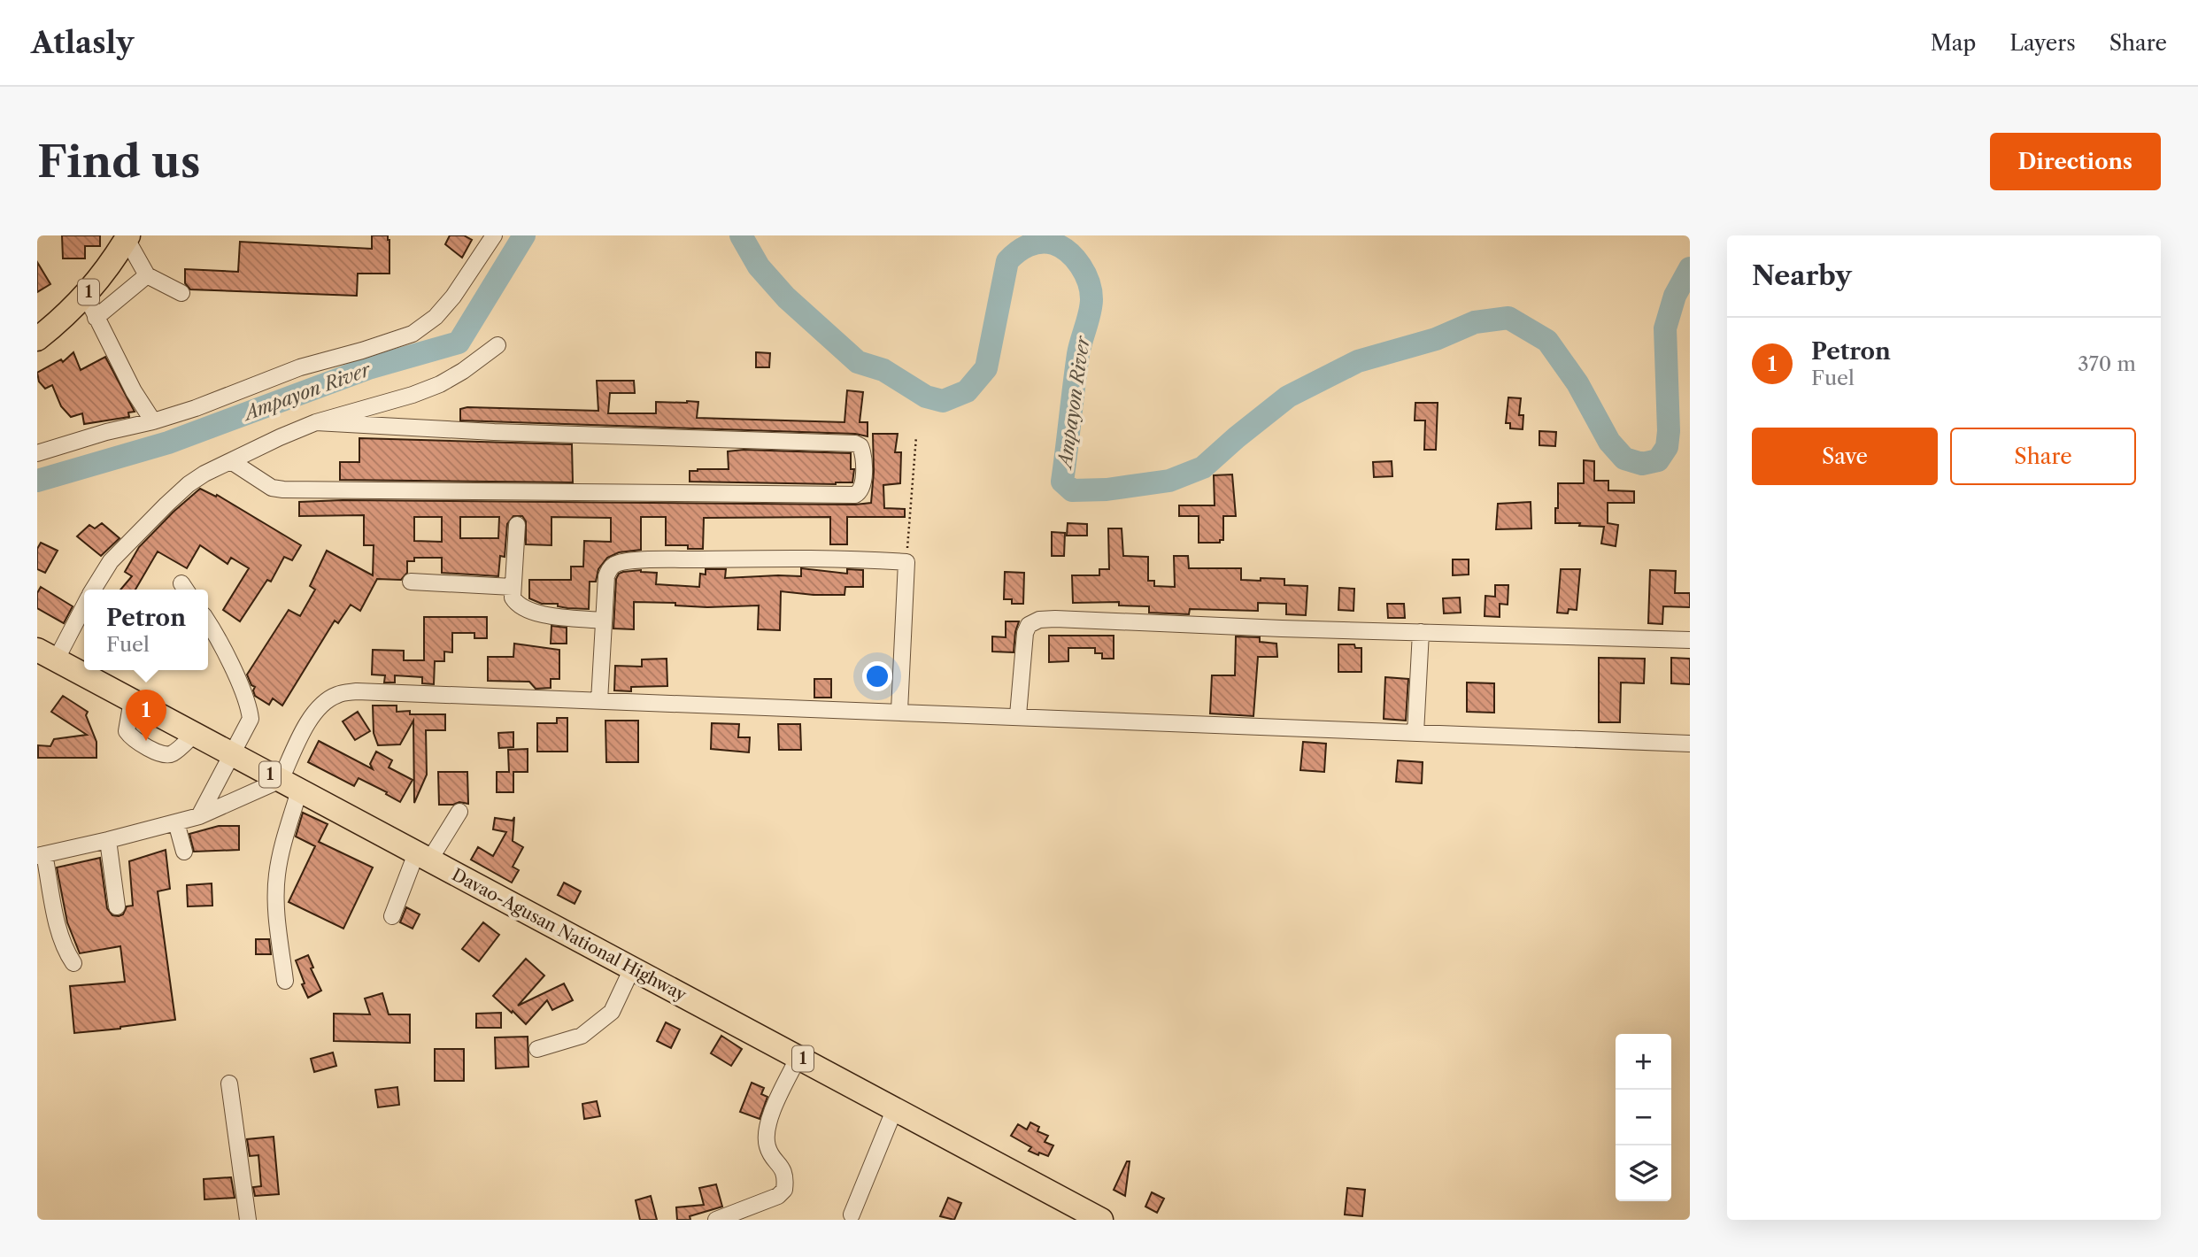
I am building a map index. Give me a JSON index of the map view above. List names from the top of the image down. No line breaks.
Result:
{"streets":{"highway":["1","Davao-Agusan National Highway"]},"water":["Ampayon River"],"page":{"header":"Atlasly","nav":["Map","Layers","Share"],"buttons":["Directions",["Save","Share"]],"title":"Find us","heading":"Nearby","list":[{"mark":"1","name":"Petron","note":"Fuel","value":"370 m"}],"popup":["Petron","Fuel"],"pins":"1","map_buttons":["+","−"]}}
